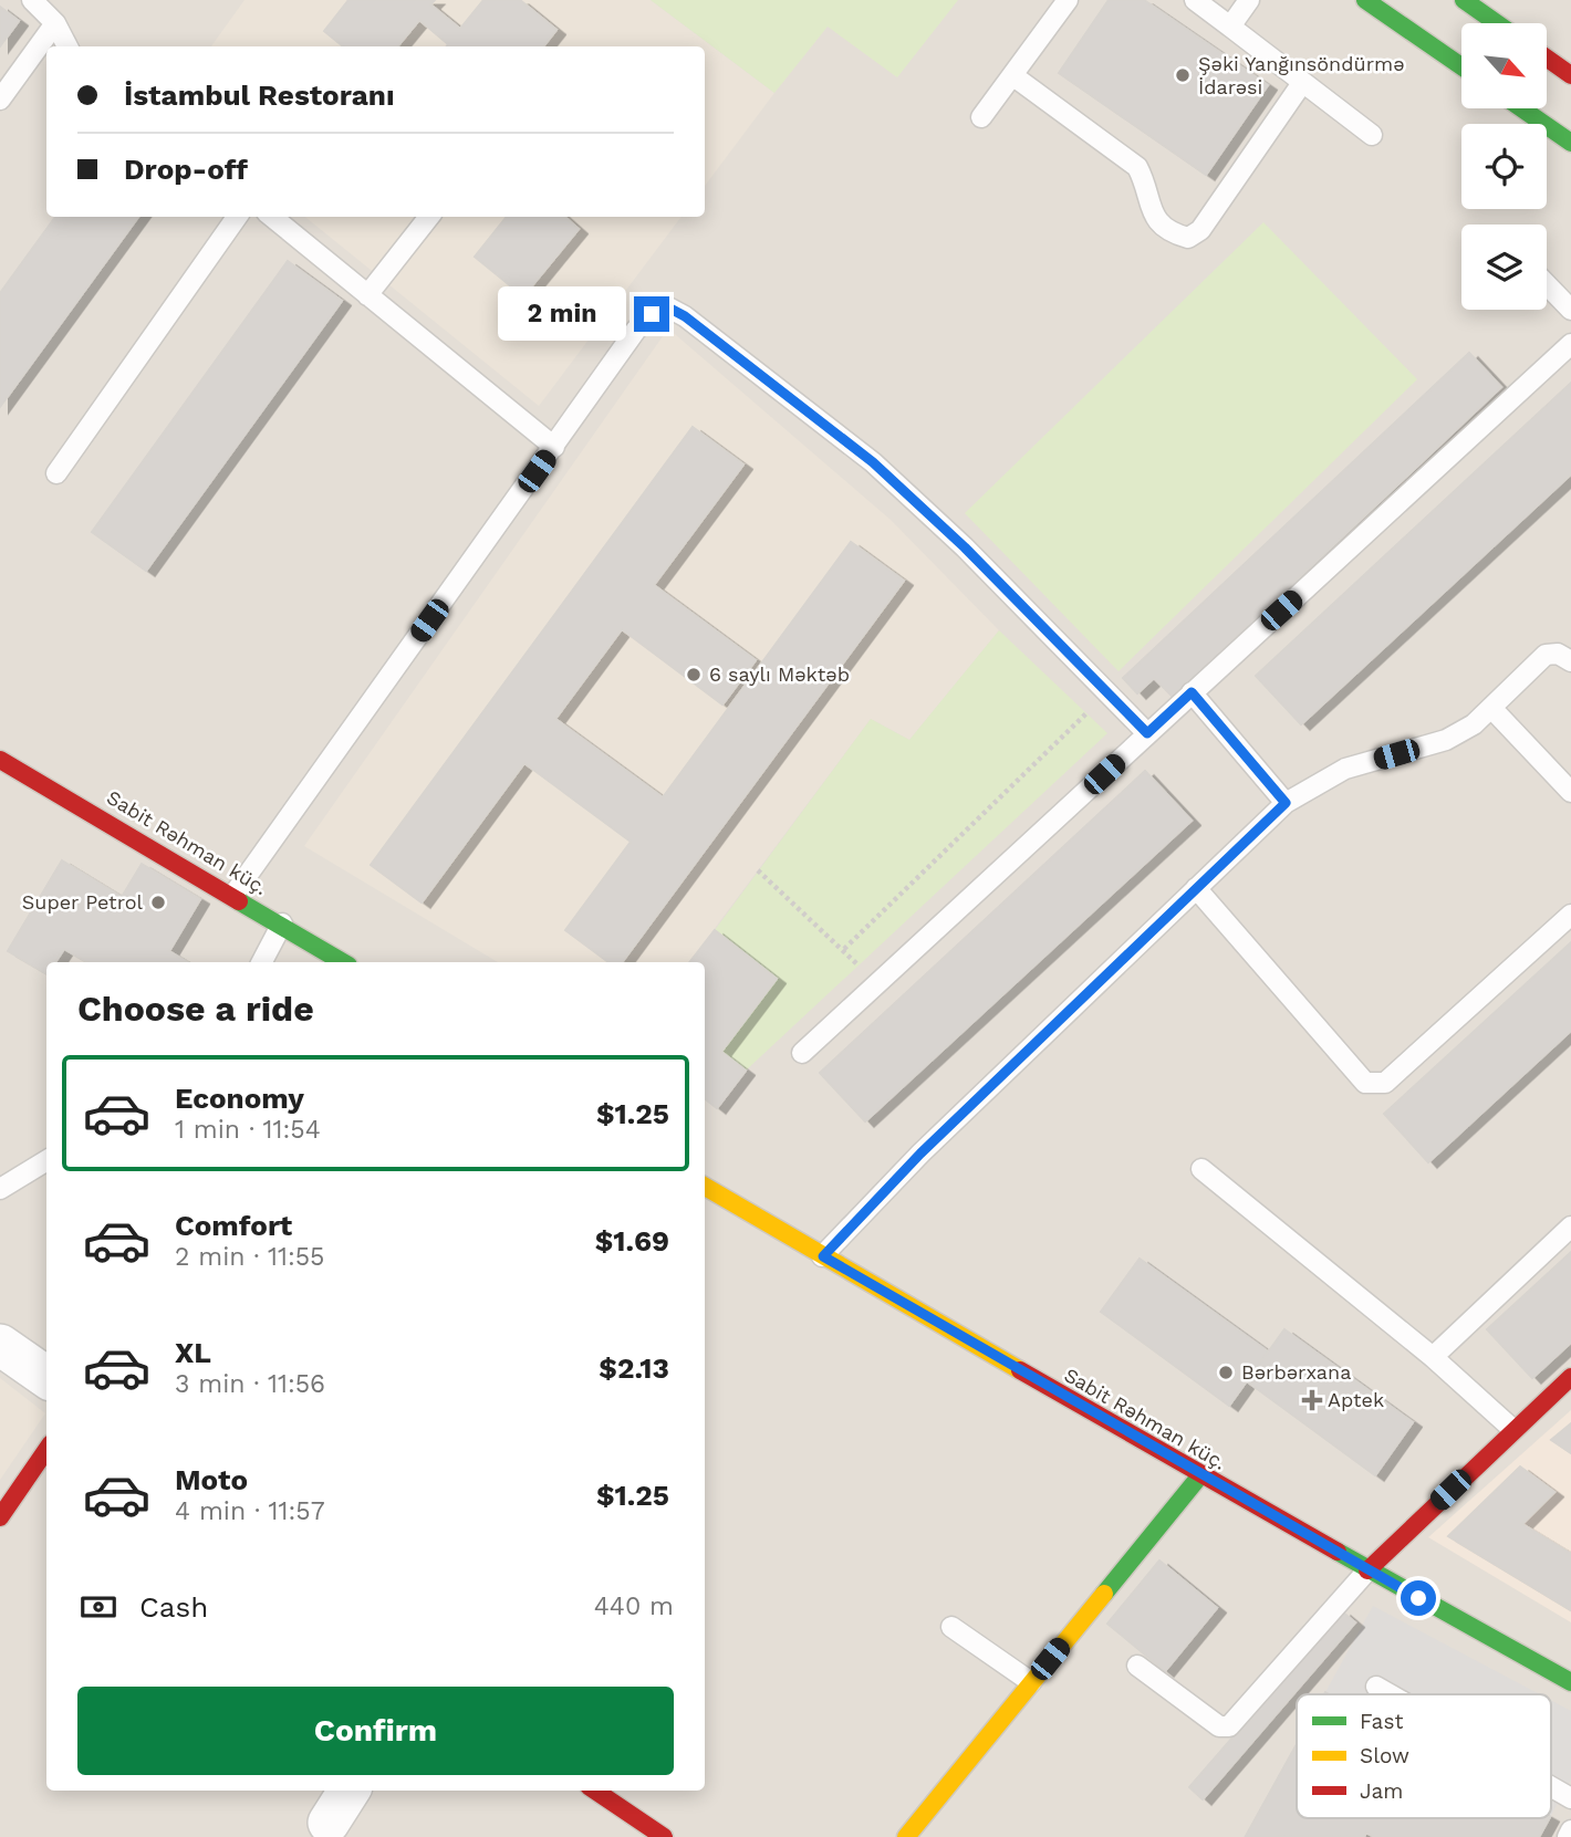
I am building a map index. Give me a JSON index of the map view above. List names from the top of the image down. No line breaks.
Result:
{"streets":{"main road":["Sabit Rəhman küç."]},"places":{"other":["Şəki Yanğınsöndürmə İdarəsi","6 saylı Məktəb","Super Petrol","Bərbərxana"],"health":["Aptek"]},"legend":["Fast","Slow","Jam"],"north":"bottom right","page":{"banner":["İstambul Restoranı","Drop-off"],"bubble":"2 min","heading":"Choose a ride","list":[{"name":"Economy","note":"1 min · 11:54","value":"$1.25"},{"name":"Comfort","note":"2 min · 11:55","value":"$1.69"},{"name":"XL","note":"3 min · 11:56","value":"$2.13"},{"name":"Moto","note":"4 min · 11:57","value":"$1.25"}],"pay":["Cash","440 m"],"buttons":"Confirm"}}
